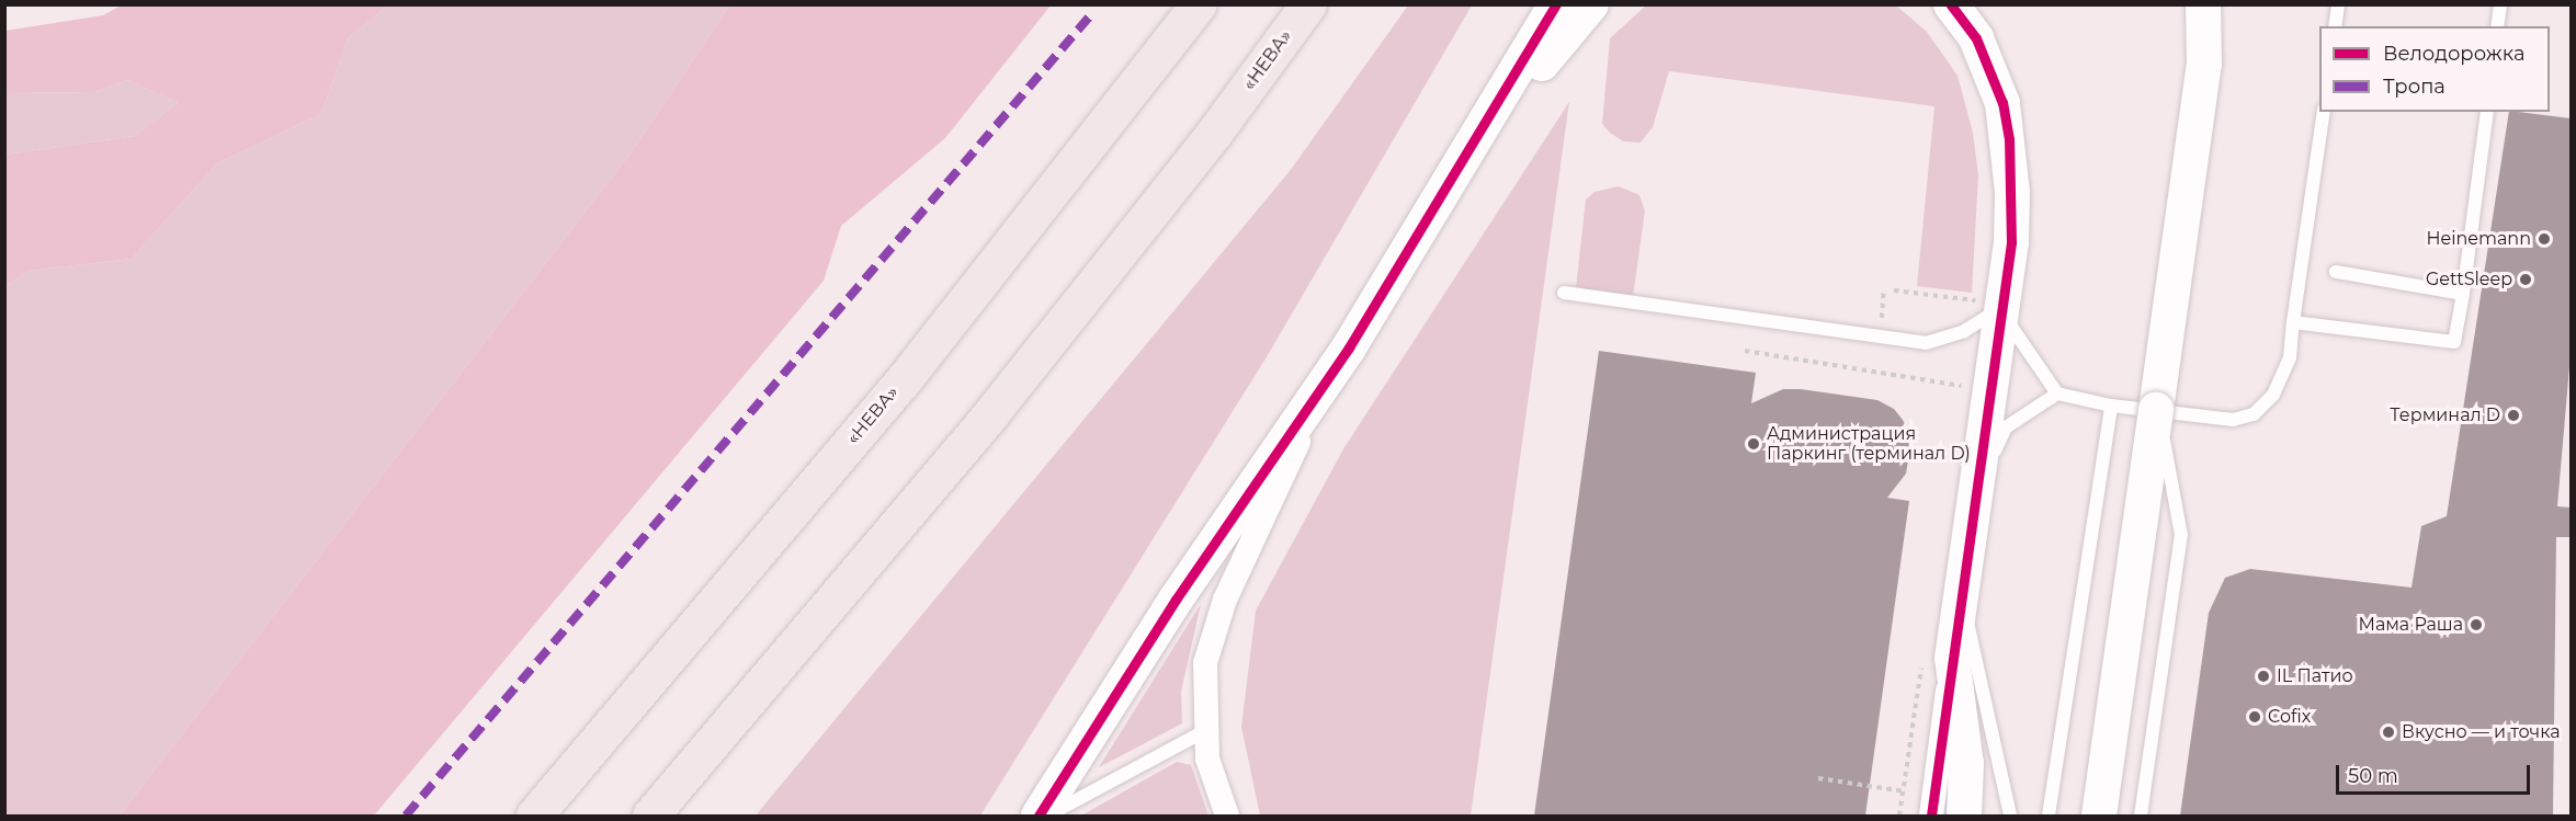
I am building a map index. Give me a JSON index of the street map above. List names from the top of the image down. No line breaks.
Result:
{"streets":{"highway":["«НЕВА»"]},"places":["Heinemann","GettSleep","Терминал D","Администрация Паркинг (терминал D)","Мама Раша","IL Патио","Cofix","Вкусно — и точка"],"legend":["Велодорожка","Тропа"],"scale_bar":"50 m"}
